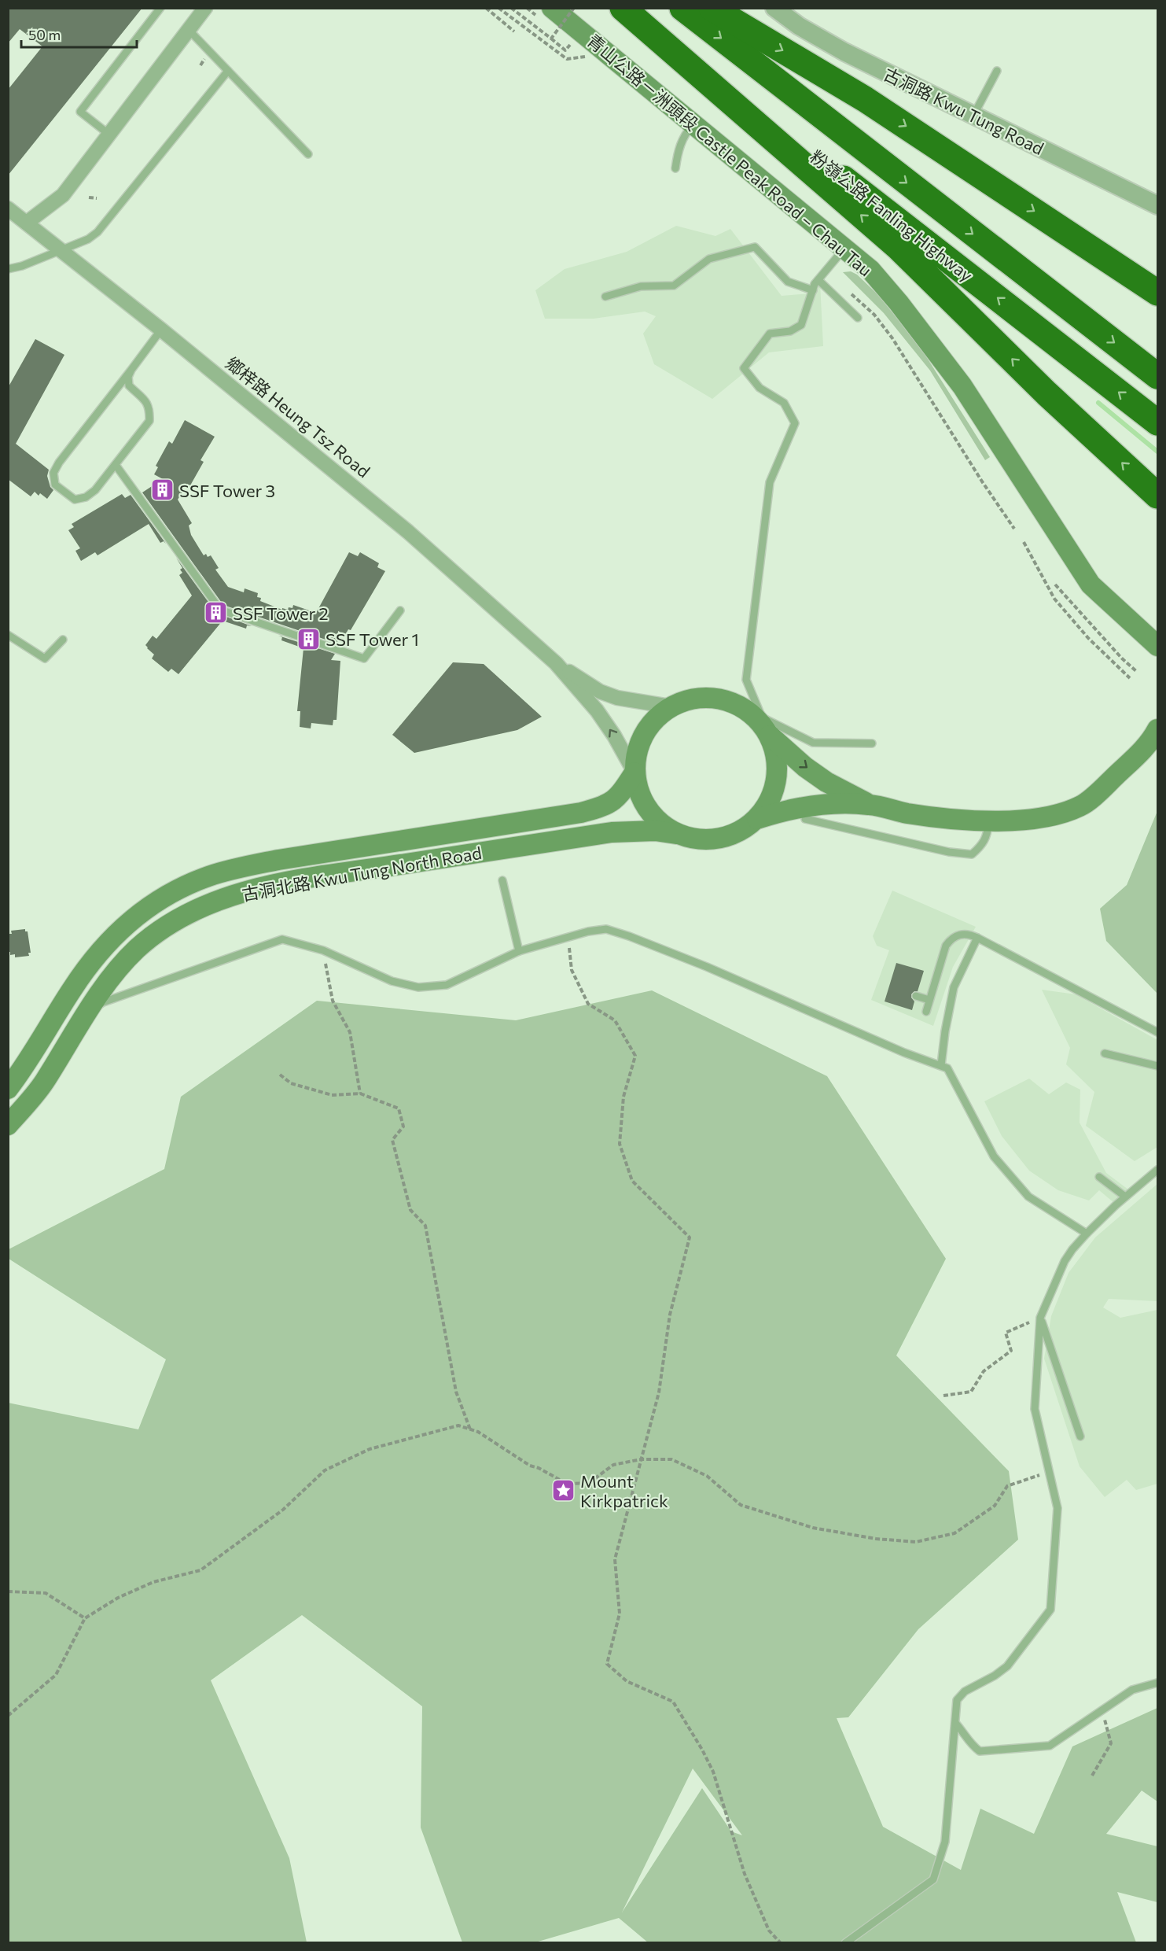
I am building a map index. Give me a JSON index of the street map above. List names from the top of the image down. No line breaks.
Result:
{"streets":{"highway":["粉嶺公路 Fanling Highway"],"main road":["青山公路－洲頭段 Castle Peak Road – Chau Tau","古洞北路 Kwu Tung North Road"],"street":["古洞路 Kwu Tung Road","鄉梓路 Heung Tsz Road"]},"crossings":[["鄉梓路 Heung Tsz Road","古洞北路 Kwu Tung North Road"]],"places":{"building":["SSF Tower 3","SSF Tower 2","SSF Tower 1"],"place":["Mount Kirkpatrick"]},"scale_bar":"50 m"}
